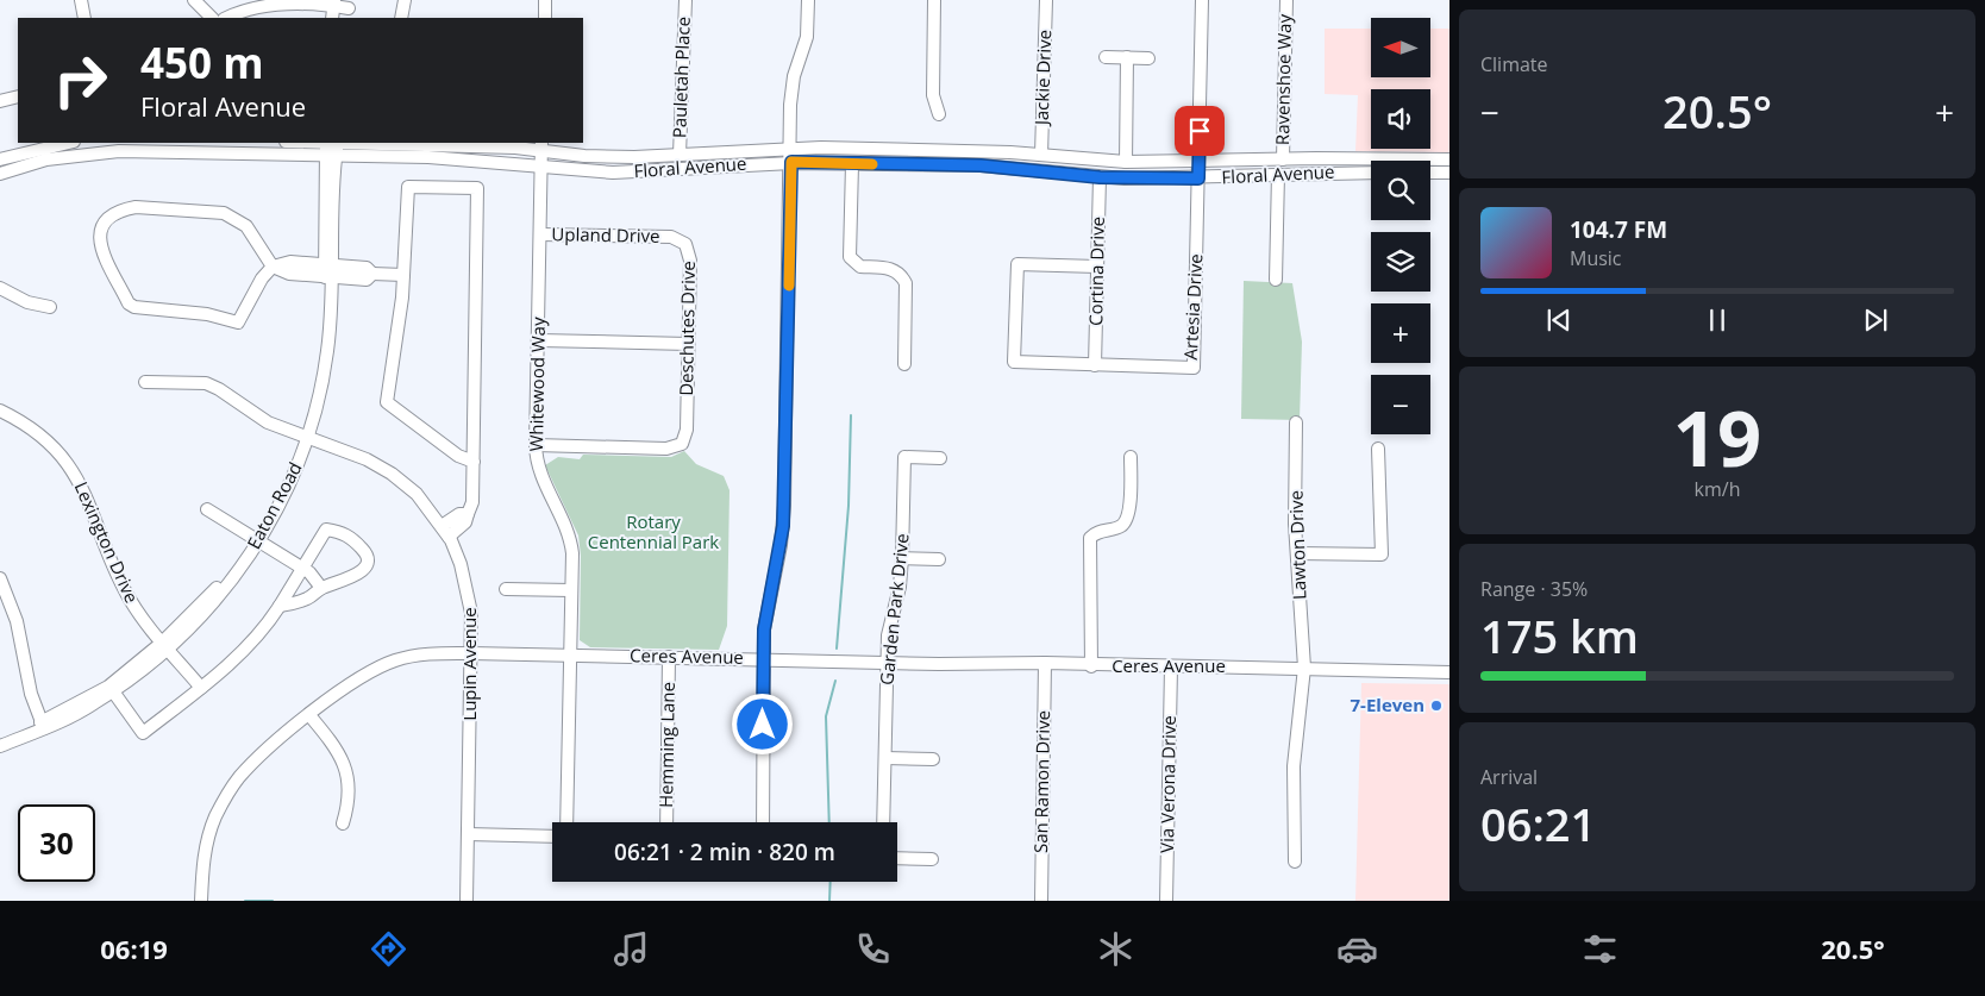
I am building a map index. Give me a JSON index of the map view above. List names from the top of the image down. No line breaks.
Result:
{"streets":{"street":["Pauletah Place","Jackie Drive","Ravenshoe Way","Floral Avenue","Upland Drive","Cortina Drive","Artesia Drive","Deschutes Drive","Whitewood Way","Eaton Road","Lexington Drive","Lawton Drive","Garden Park Drive","Ceres Avenue","Lupin Avenue","Hemming Lane","San Ramon Drive","Via Verona Drive"]},"crossings":[["Pauletah Place","Floral Avenue"],["Jackie Drive","Floral Avenue"],["Ravenshoe Way","Floral Avenue"],["Floral Avenue","Cortina Drive"],["Floral Avenue","Artesia Drive"],["Floral Avenue","Whitewood Way"],["Upland Drive","Deschutes Drive"],["Upland Drive","Whitewood Way"],["Cortina Drive","Artesia Drive"],["Deschutes Drive","Whitewood Way"],["Whitewood Way","Ceres Avenue"],["Eaton Road","Lexington Drive"],["Eaton Road","Lupin Avenue"],["Lawton Drive","Ceres Avenue"],["Garden Park Drive","Ceres Avenue"],["Ceres Avenue","Lupin Avenue"],["Ceres Avenue","Hemming Lane"],["Ceres Avenue","San Ramon Drive"],["Ceres Avenue","Via Verona Drive"]],"parks":["Rotary Centennial Park"],"places":["7-Eleven"],"north":"left","page":{"tile":["Climate",["19","km/h"],["Range · 35%","175 km"],["Arrival","06:21"]],"map_buttons":["+","−"],"turn":["450 m","Floral Avenue"],"heat":["−","20.5°","+"],"song":["104.7 FM","Music"],"limit":"30","trip":"06:21 · 2 min · 820 m","tabs":["06:19","20.5°"]}}
